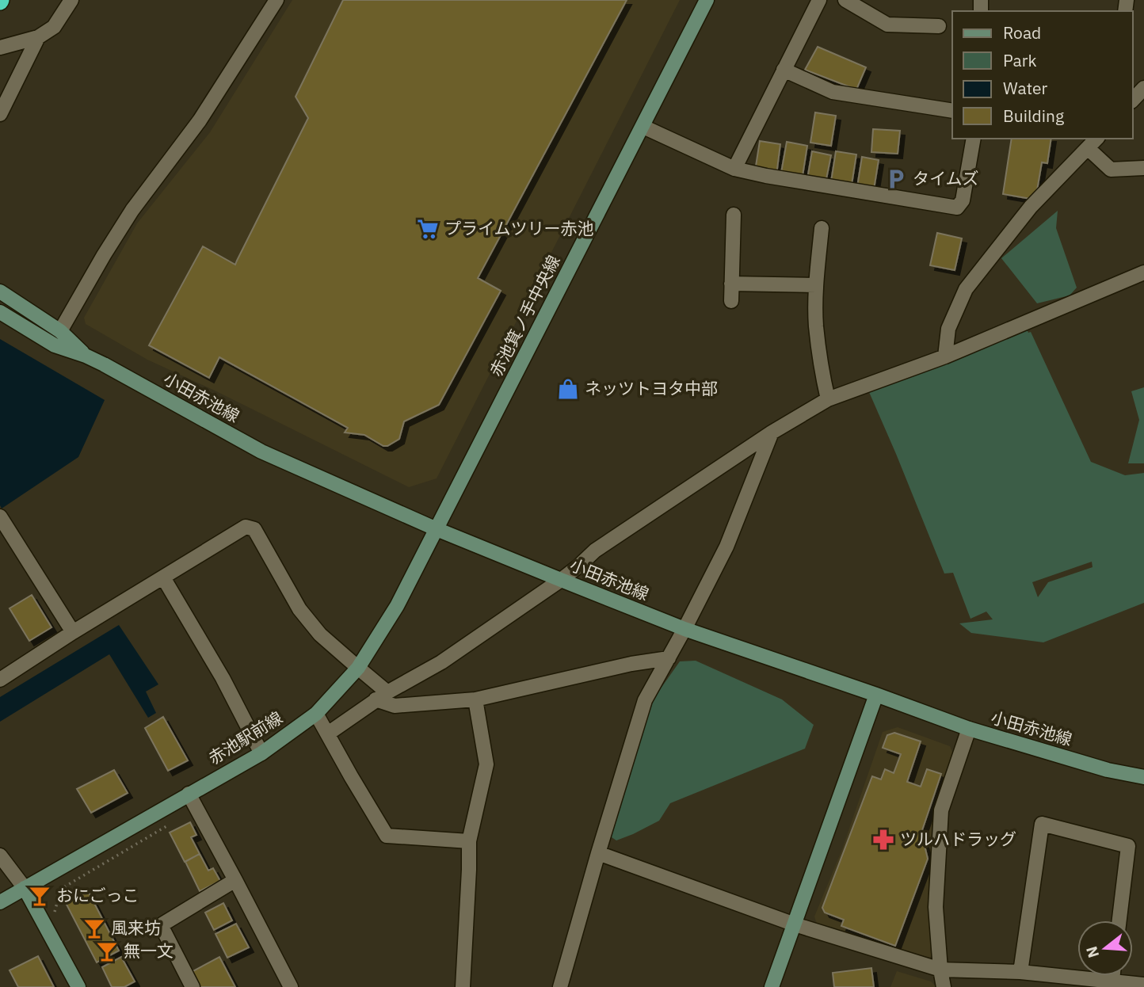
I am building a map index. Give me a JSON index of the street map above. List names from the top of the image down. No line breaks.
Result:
{"streets":{"street":["赤池箕ノ手中央線","小田赤池線","赤池駅前線"]},"crossings":[["赤池箕ノ手中央線","小田赤池線"],["赤池箕ノ手中央線","赤池駅前線"],["小田赤池線","赤池駅前線"]],"places":{"parking":["タイムズ"],"supermarket":["プライムツリー赤池"],"shop":["ネッツトヨタ中部"],"pharmacy":["ツルハドラッグ"],"bar":["おにごっこ","風来坊","無一文"]},"legend":["Road","Park","Water","Building"],"north":"left"}
